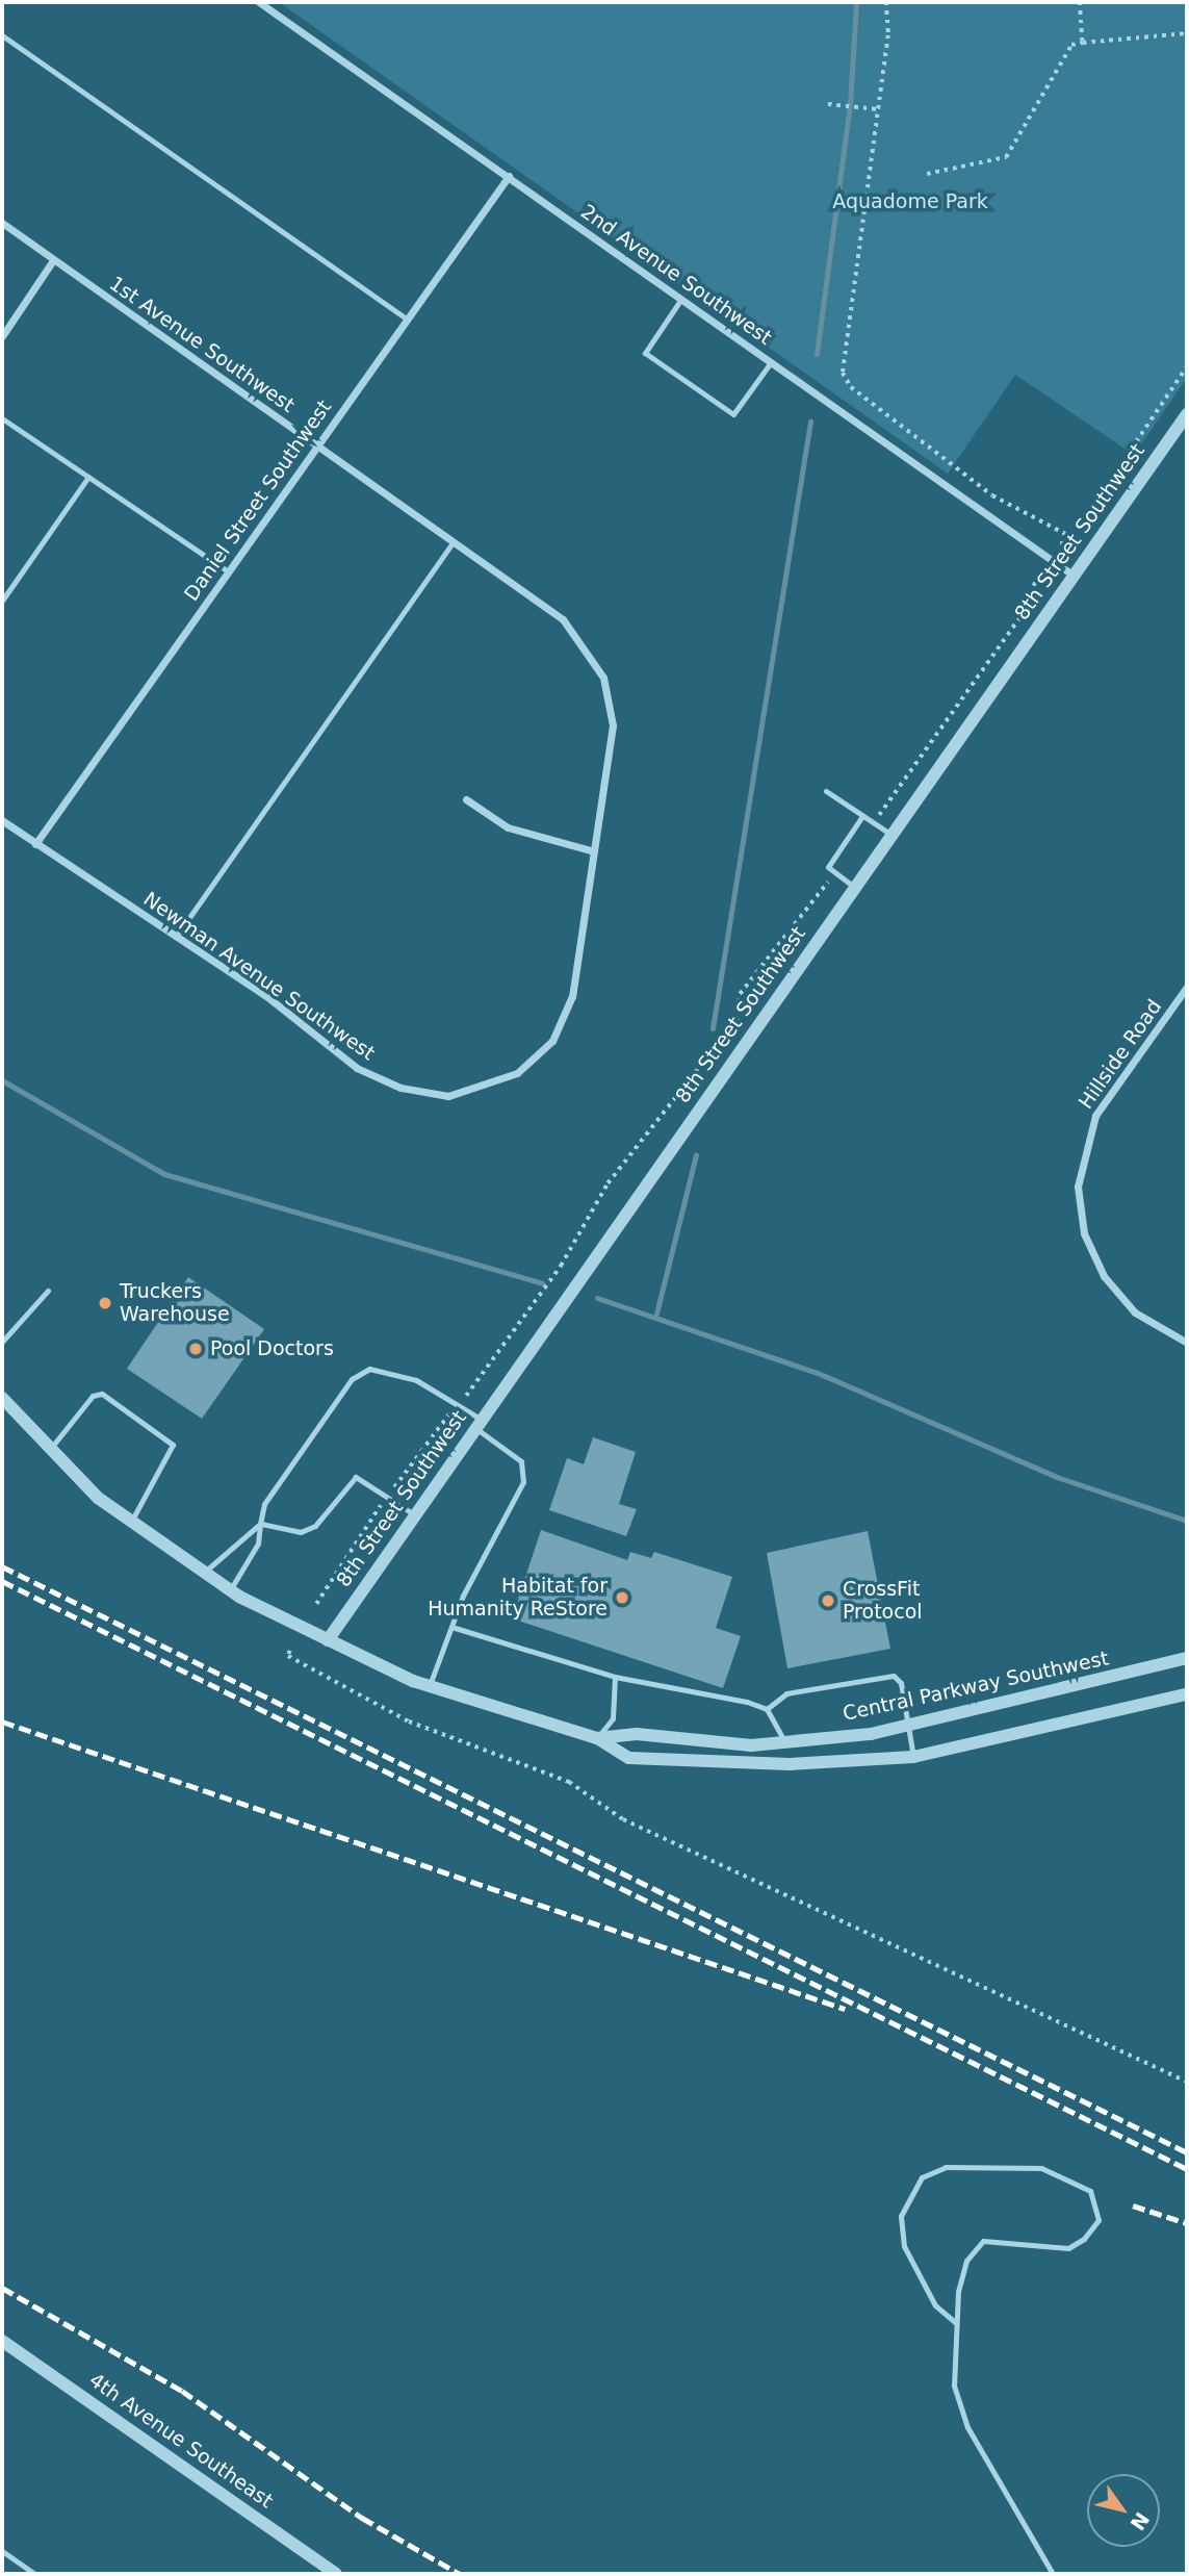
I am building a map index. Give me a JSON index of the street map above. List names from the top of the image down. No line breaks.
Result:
{"streets":{"street":["2nd Avenue Southwest","1st Avenue Southwest","Daniel Street Southwest","8th Street Southwest","Newman Avenue Southwest","Hillside Road","Central Parkway Southwest","4th Avenue Southeast"]},"crossings":[["2nd Avenue Southwest","Daniel Street Southwest"],["2nd Avenue Southwest","8th Street Southwest"],["1st Avenue Southwest","Daniel Street Southwest"],["1st Avenue Southwest","Newman Avenue Southwest"],["Daniel Street Southwest","Newman Avenue Southwest"],["8th Street Southwest","Central Parkway Southwest"]],"parks":["Aquadome Park"],"places":["Truckers Warehouse","Pool Doctors","Habitat for Humanity ReStore","CrossFit Protocol"],"north":"bottom right"}
